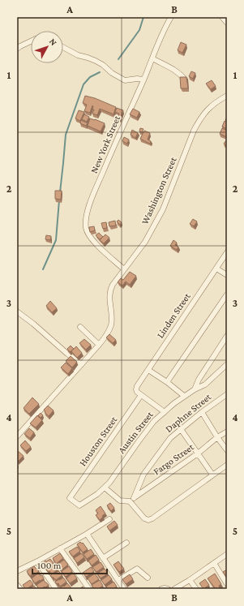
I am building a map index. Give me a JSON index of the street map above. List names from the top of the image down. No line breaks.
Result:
{"streets":{"street":["New York Street","Washington Street","Linden Street","Daphne Street","Austin Street","Houston Street","Fargo Street"]},"crossings":[["New York Street","Washington Street"],["Linden Street","Houston Street"],["Daphne Street","Fargo Street"],["Austin Street","Houston Street"]],"scale_bar":"100 m","north":"top right","grid":{"columns":["A","B"],"rows":["1","2","3","4","5"]}}
